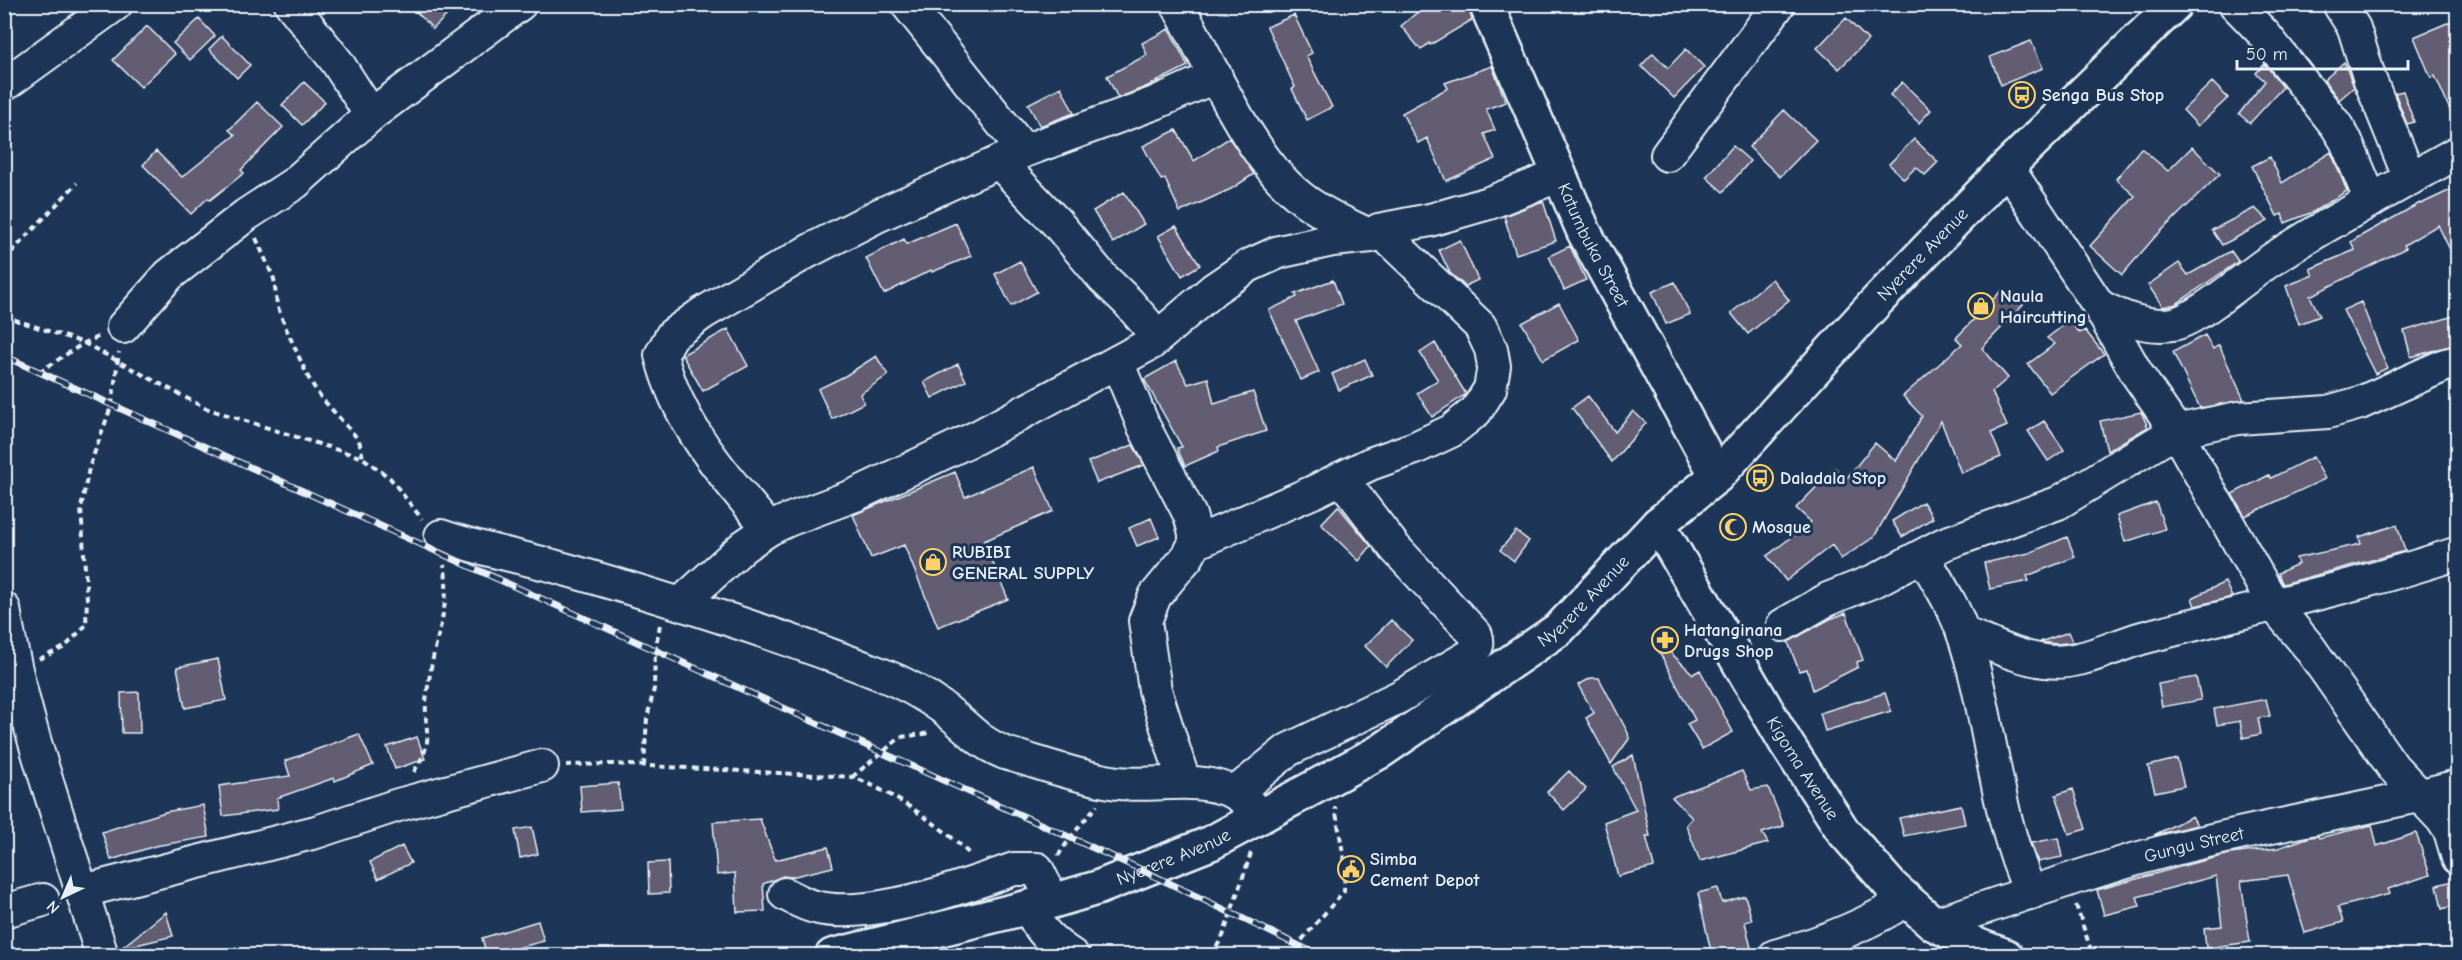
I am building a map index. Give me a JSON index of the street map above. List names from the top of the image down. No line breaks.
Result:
{"streets":{"main road":["Katumbuka Street","Nyerere Avenue","Kigoma Avenue"],"street":["Gungu Street"]},"crossings":[["Katumbuka Street","Nyerere Avenue"],["Nyerere Avenue","Kigoma Avenue"],["Kigoma Avenue","Gungu Street"]],"places":{"bus stop":["Senga Bus Stop","Daladala Stop"],"shop":["Naula Haircutting","RUBIBI GENERAL SUPPLY"],"mosque":["Mosque"],"pharmacy":["Hatanginana Drugs Shop"],"public building":["Simba Cement Depot"]},"scale_bar":"50 m","north":"bottom left"}
